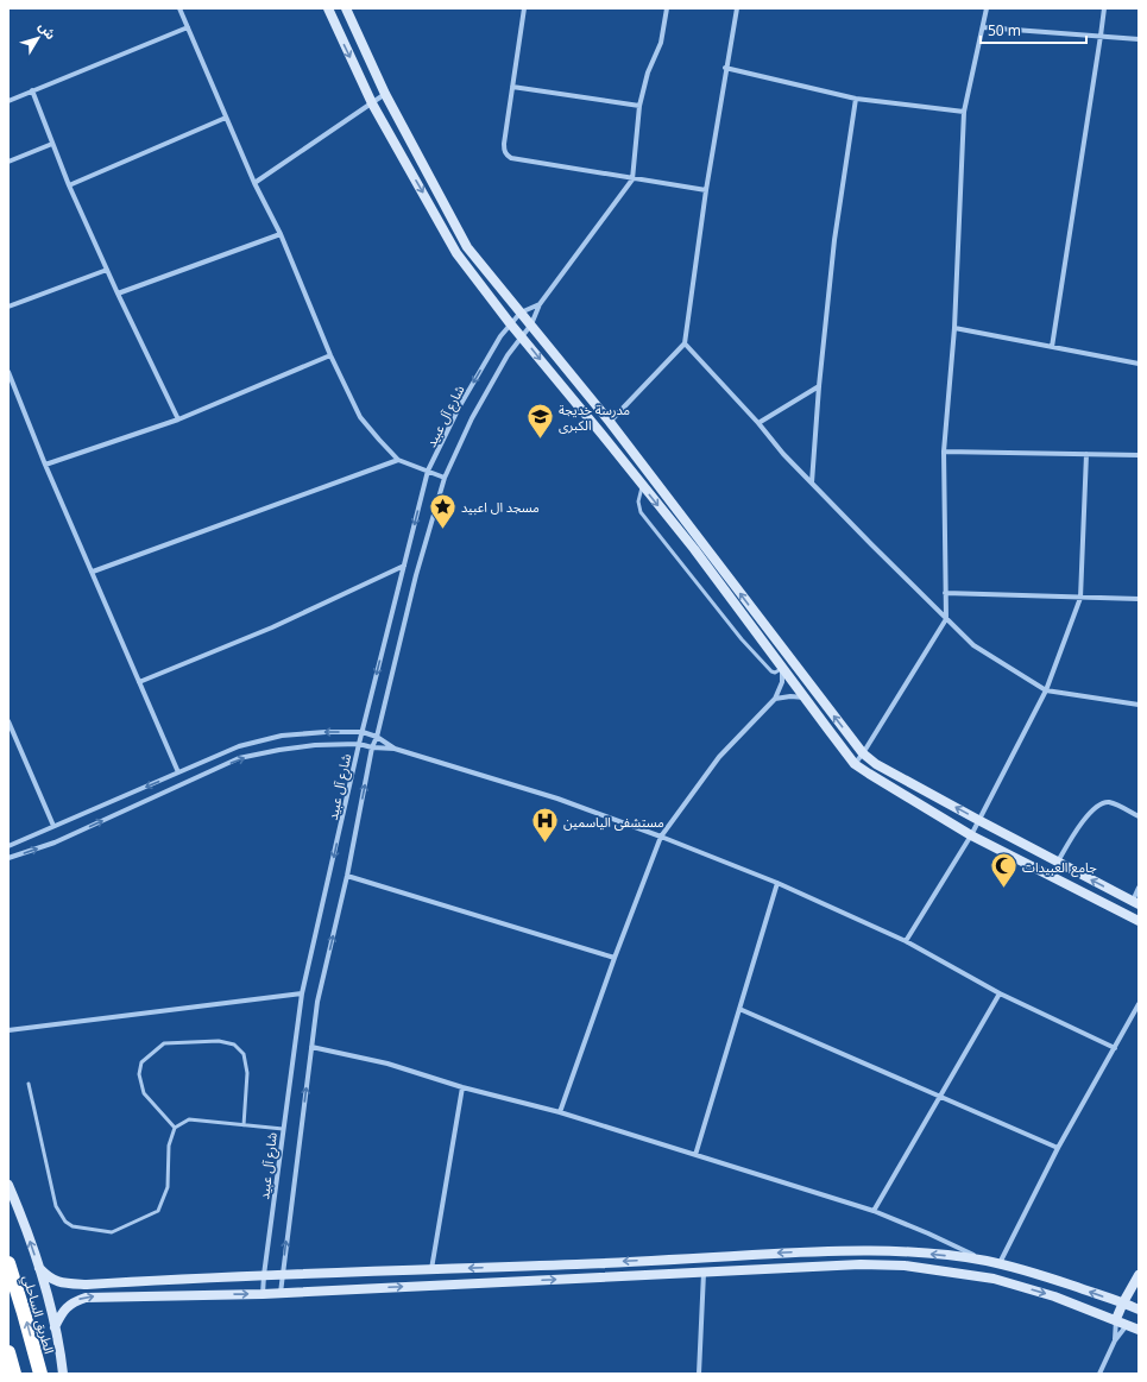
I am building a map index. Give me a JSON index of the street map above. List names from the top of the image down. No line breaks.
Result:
{"streets":{"highway":["الطريق الساحلي"],"street":["شارع آل عبيد"]},"one_way":["الطريق الساحلي"],"places":{"school or university":["مدرسة خديجة الكبرى"],"place":["مسجد ال اعبيد"],"hospital":["مستشفى الياسمين"],"mosque":["جامع العبيدات"]},"scale_bar":"50 m","north":"top right"}
